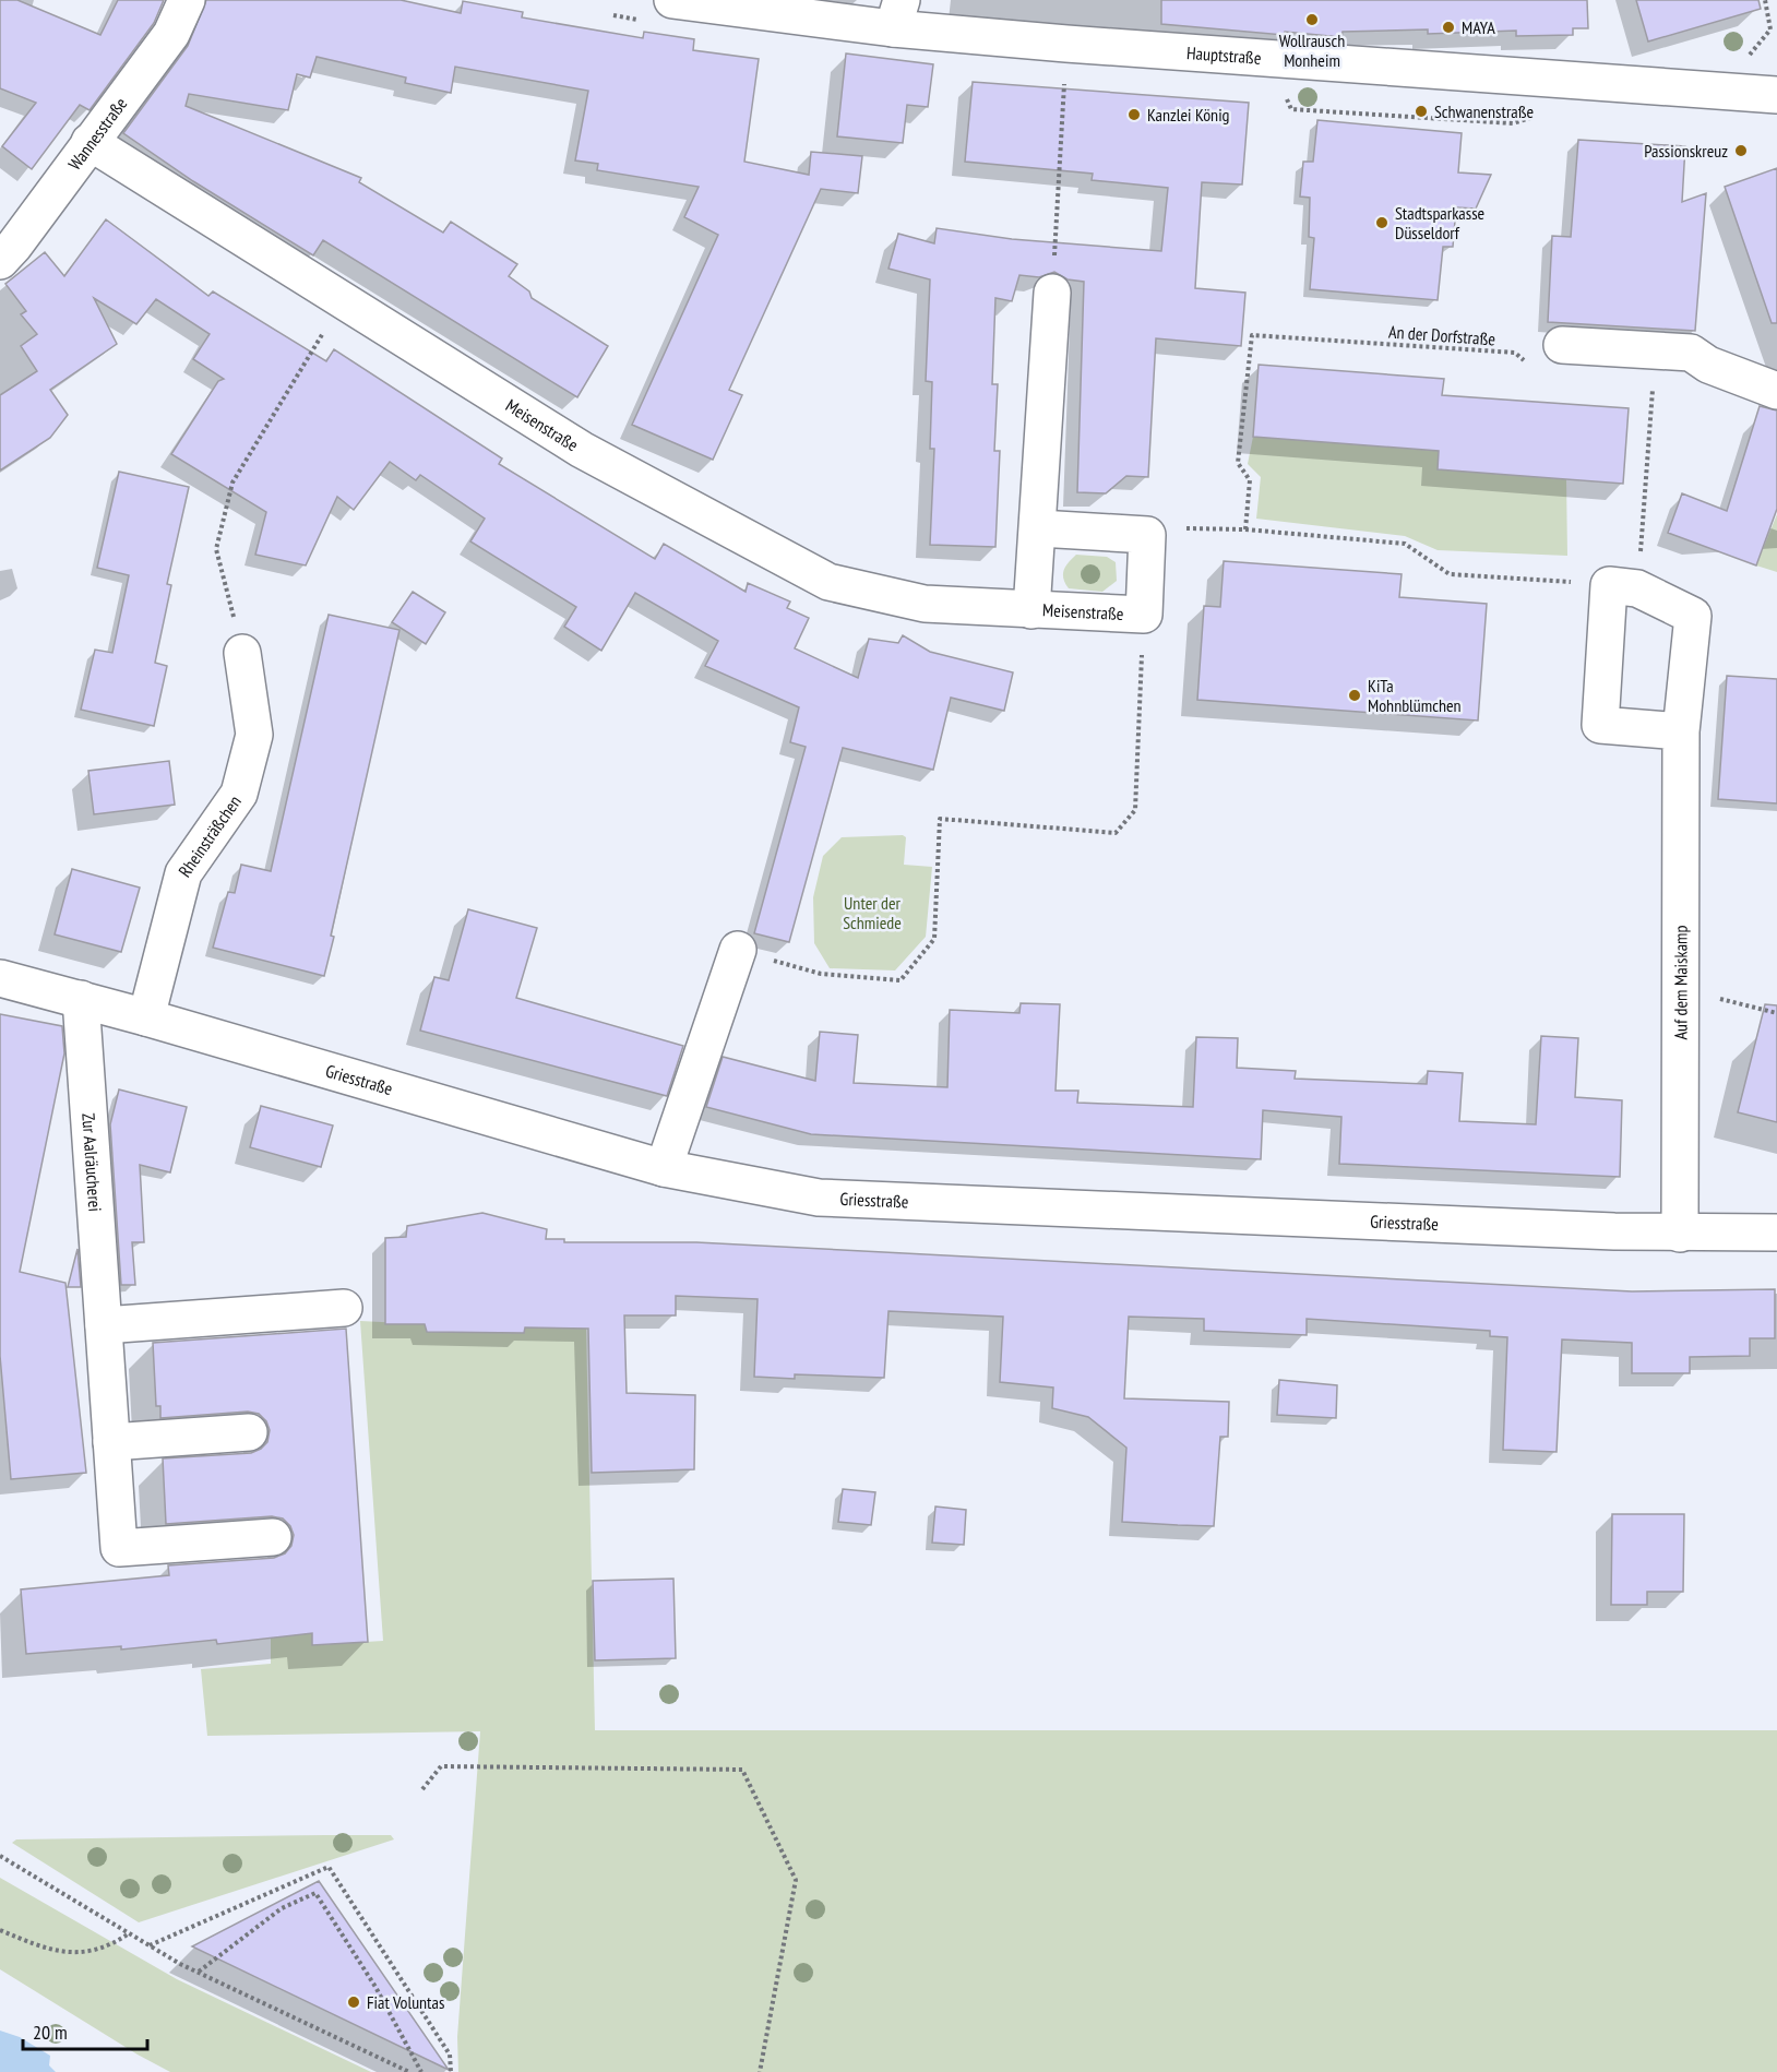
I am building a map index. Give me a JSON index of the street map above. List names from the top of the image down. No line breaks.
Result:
{"streets":{"street":["Hauptstraße","Wannesstraße","Meisenstraße","Rheinsträßchen","Auf dem Maiskamp","Griesstraße","Zur Aalräucherei"],"path":["An der Dorfstraße"]},"crossings":[["Wannesstraße","Meisenstraße"],["Rheinsträßchen","Griesstraße"],["Auf dem Maiskamp","Griesstraße"],["Griesstraße","Zur Aalräucherei"]],"parks":["Unter der Schmiede"],"places":["Wollrausch Monheim","MAYA","Schwanenstraße","Kanzlei König","Passionskreuz","Stadtsparkasse Düsseldorf","KiTa Mohnblümchen","Fiat Voluntas"],"scale_bar":"20 m"}
